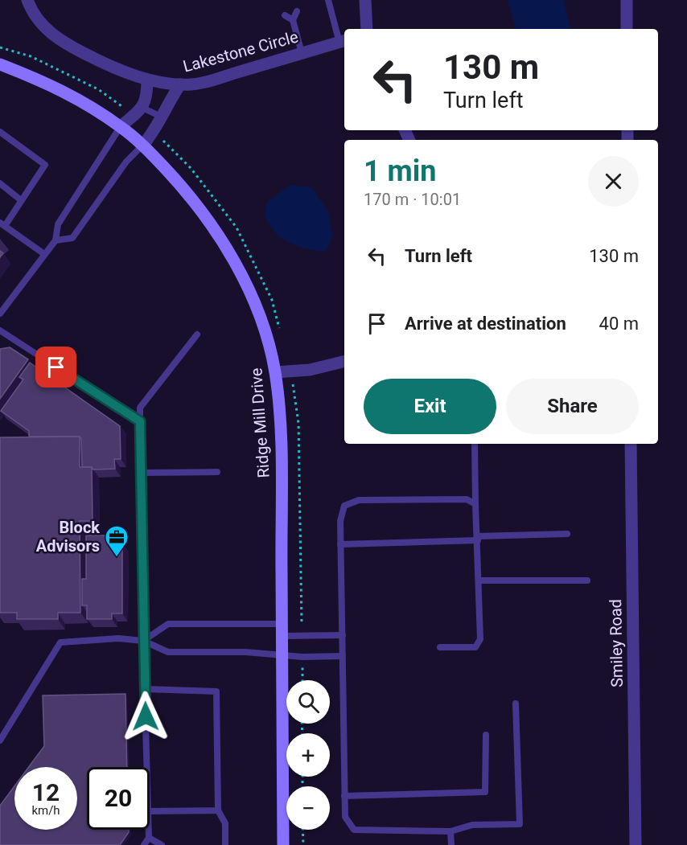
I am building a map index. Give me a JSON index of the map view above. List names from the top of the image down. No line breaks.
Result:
{"streets":{"main road":["Ridge Mill Drive"],"street":["Lakestone Circle","Smiley Road"]},"places":{"office":["Block Advisors"]},"page":{"turn":["130 m","Turn left"],"heading":["1 min","170 m · 10:01"],"list":[{"name":"Turn left","value":"130 m"},{"name":"Arrive at destination","value":"40 m"}],"buttons":["Exit","Share"],"map_buttons":["+","−"],"speed":"12 km/h","limit":"20"}}
